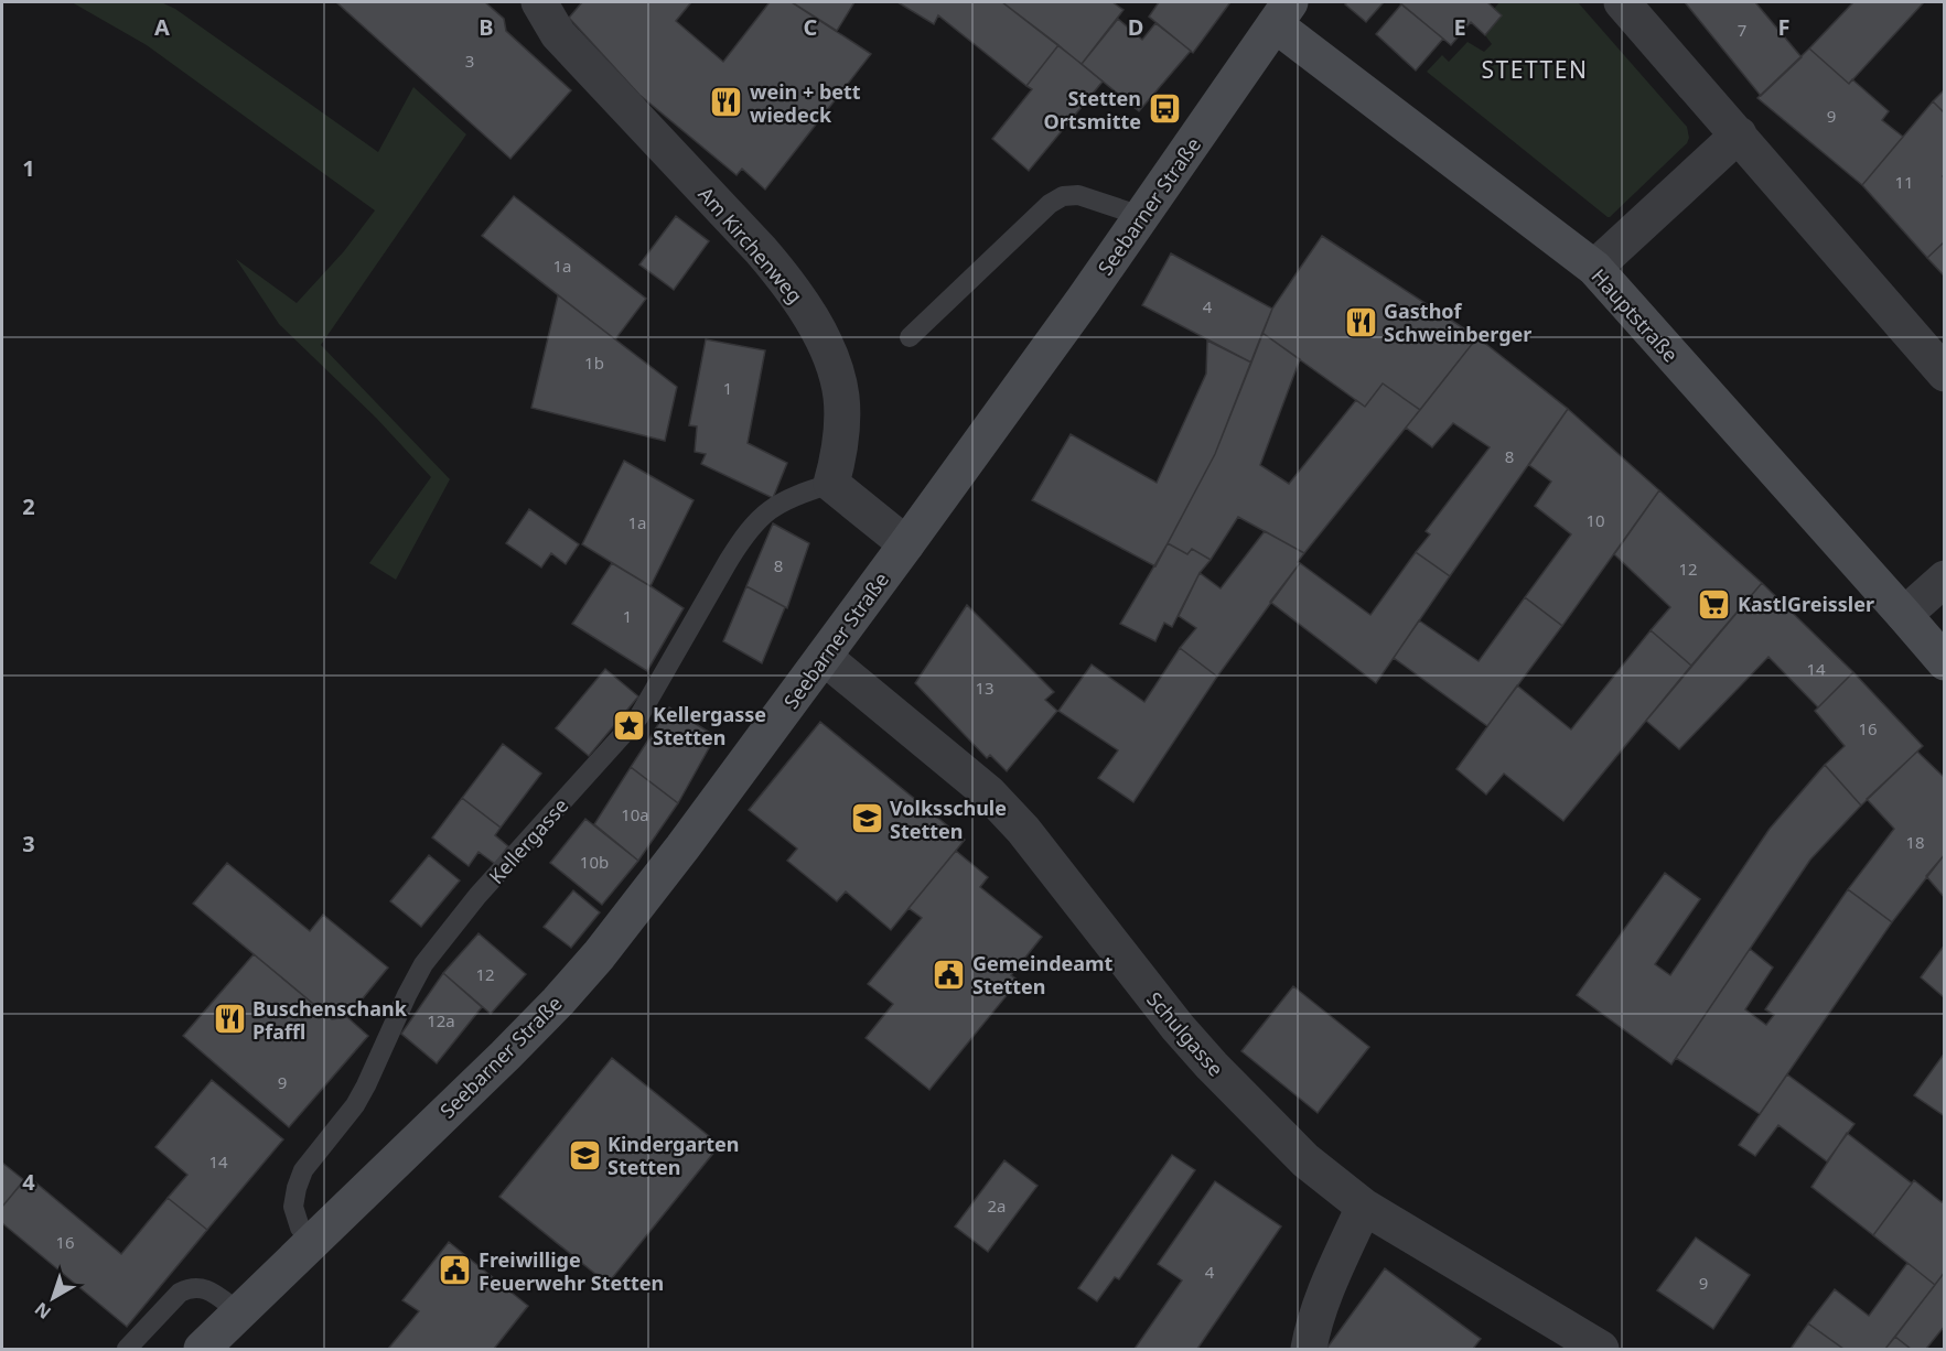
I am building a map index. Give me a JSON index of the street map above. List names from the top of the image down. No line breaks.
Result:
{"streets":{"main road":["Seebarner Straße","Hauptstraße"],"street":["Am Kirchenweg","Schulgasse"],"lane":["Kellergasse"]},"crossings":[["Seebarner Straße","Hauptstraße"],["Seebarner Straße","Kellergasse"],["Seebarner Straße","Schulgasse"],["Am Kirchenweg","Kellergasse"]],"districts":["STETTEN"],"places":{"restaurant":["wein + bett wiedeck","Gasthof Schweinberger","Buschenschank Pfaffl"],"bus stop":["Stetten Ortsmitte"],"supermarket":["KastlGreissler"],"place":["Kellergasse Stetten"],"school or university":["Volksschule Stetten","Kindergarten Stetten"],"public building":["Gemeindeamt Stetten","Freiwillige Feuerwehr Stetten"]},"house_numbers":["7","3","9","11","1a","4","1b","1","8","10","1a","8","12","1","14","13","16","10a","18","10b","12","12a","9","14","2a","16","4","9"],"north":"bottom left","grid":{"columns":["A","B","C","D","E","F"],"rows":["1","2","3","4"]}}
